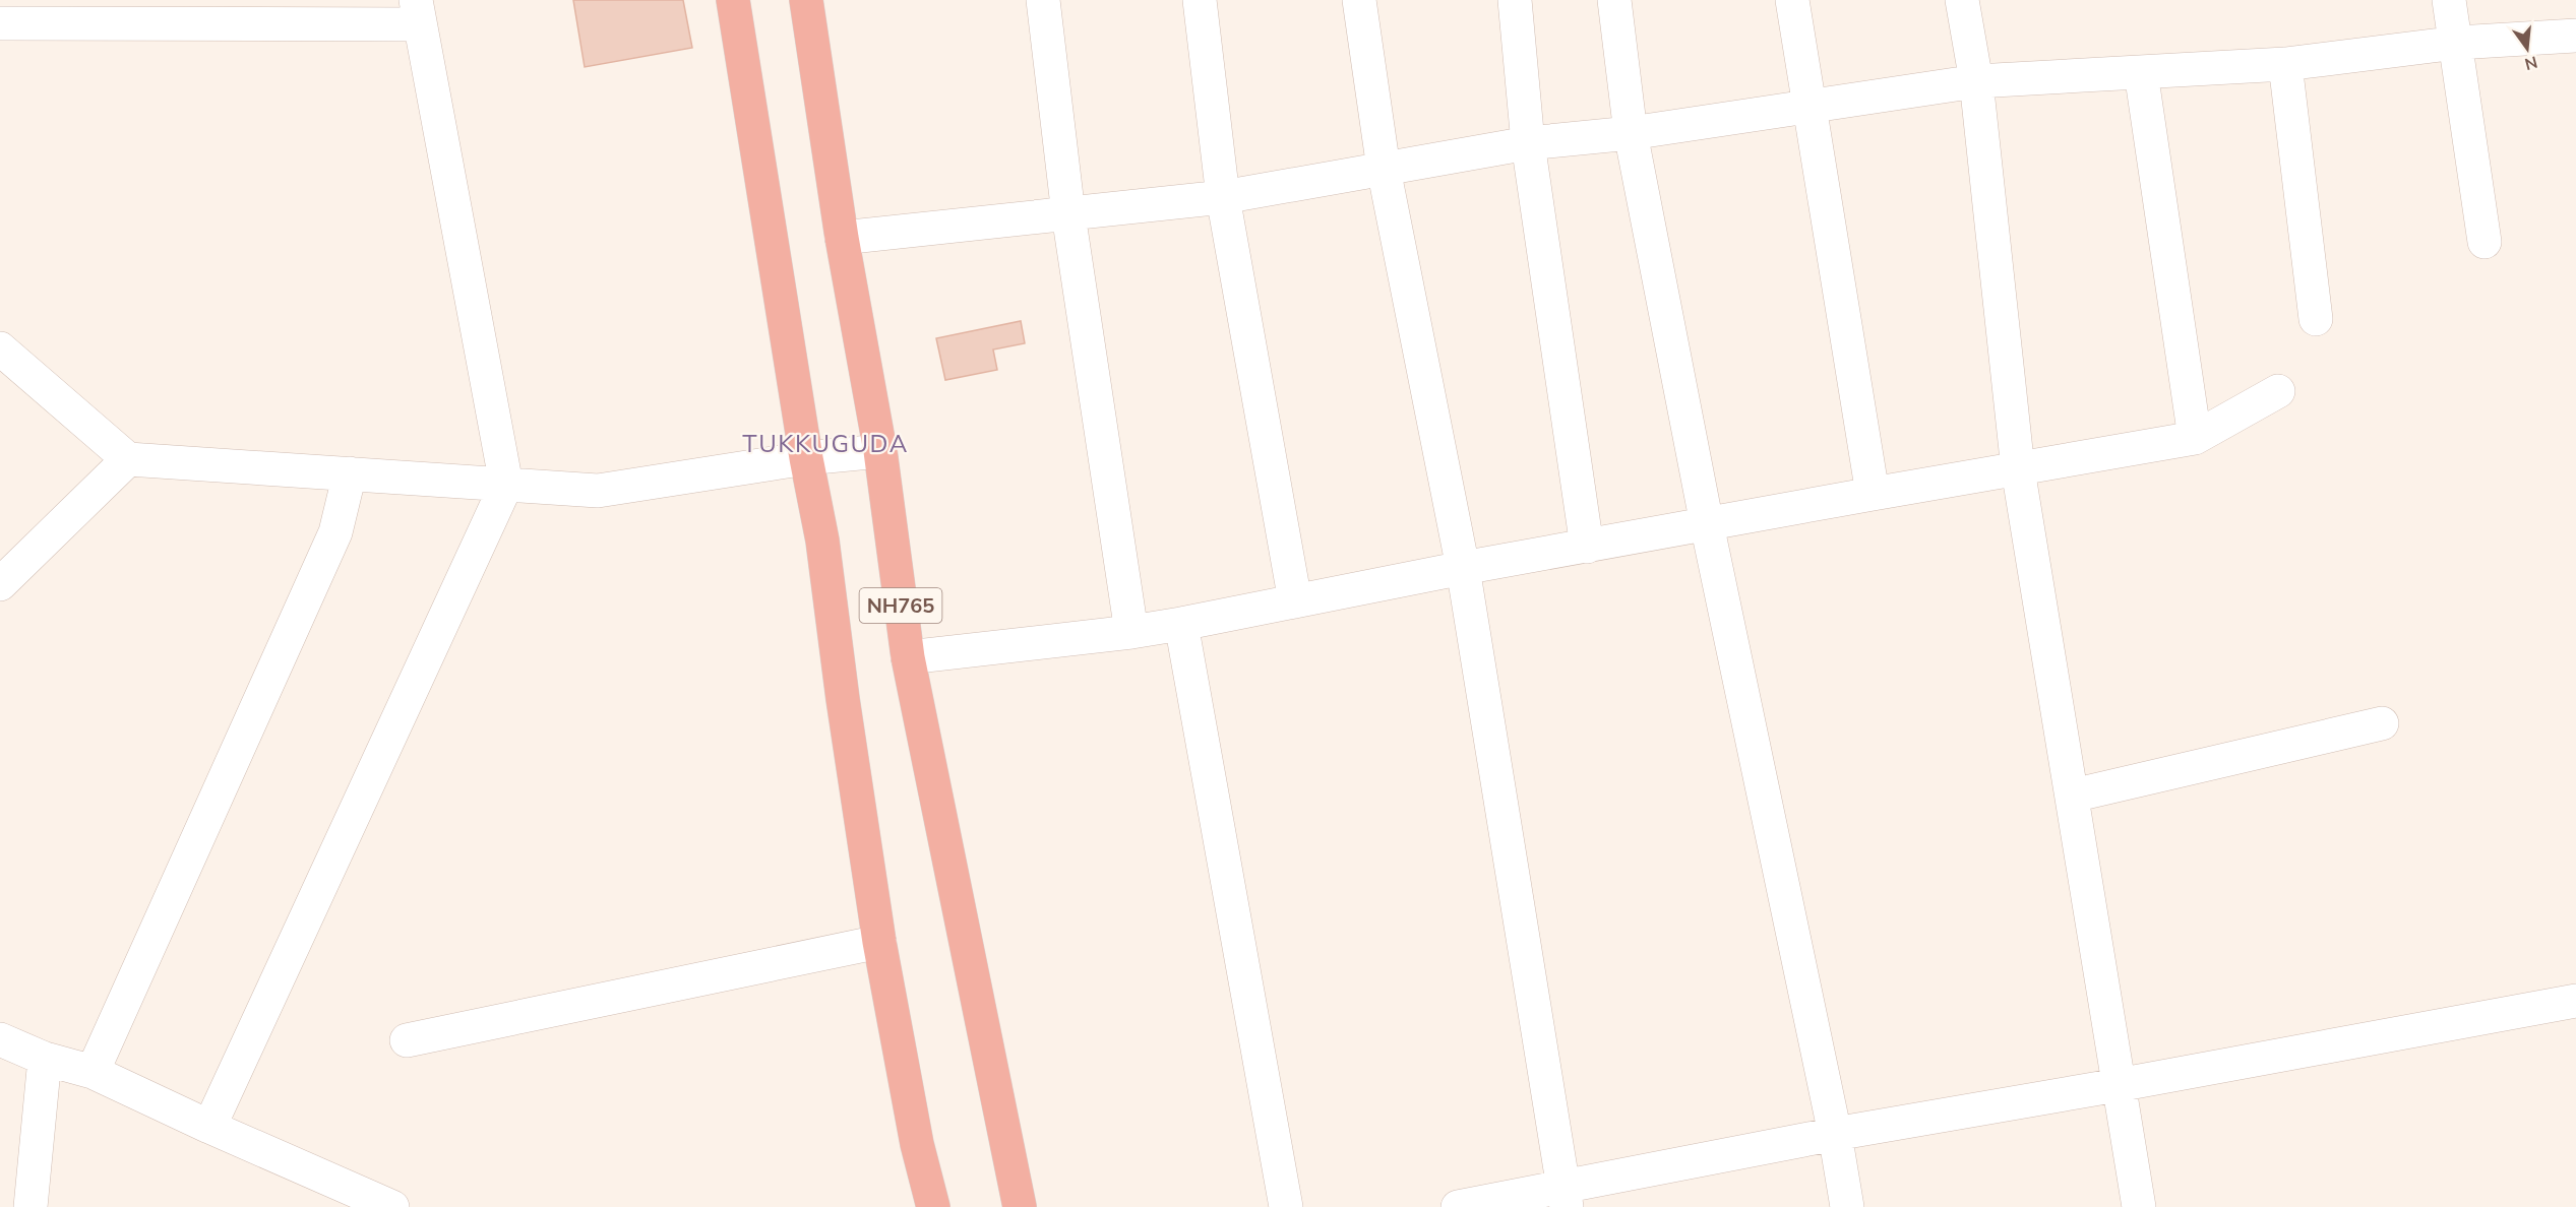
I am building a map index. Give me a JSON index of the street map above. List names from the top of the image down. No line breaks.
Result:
{"streets":{"highway":["NH765"]},"districts":["TUKKUGUDA"],"north":"bottom"}
